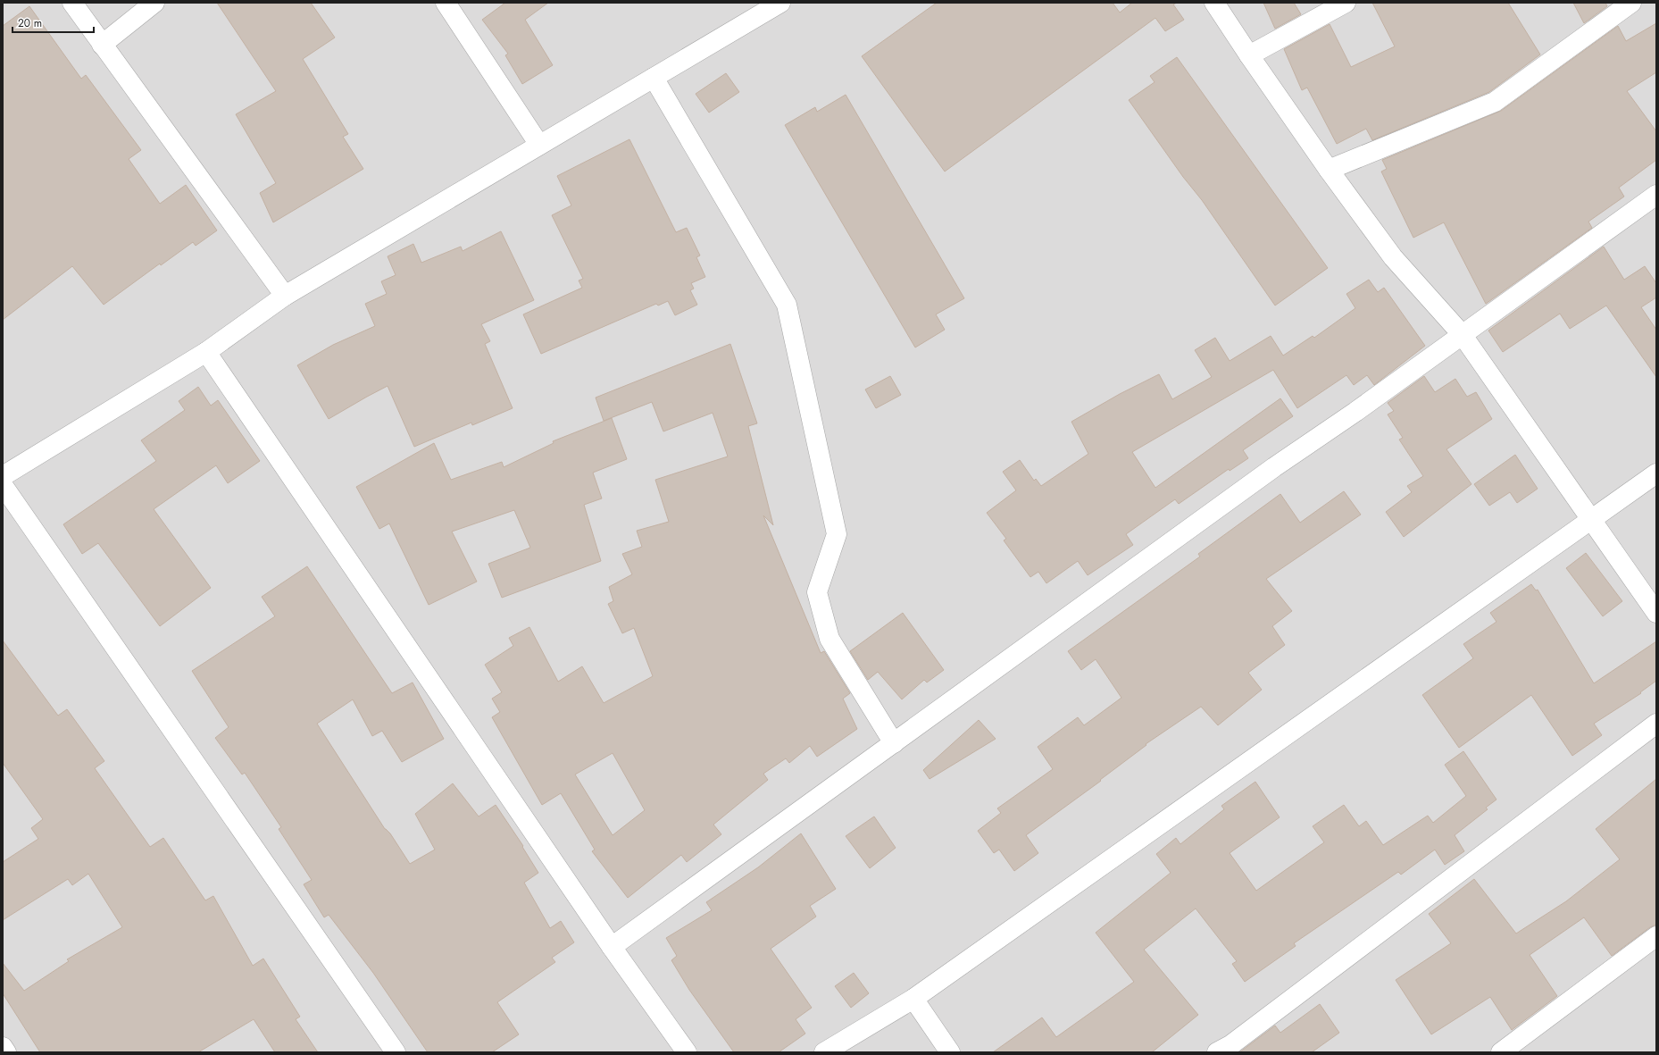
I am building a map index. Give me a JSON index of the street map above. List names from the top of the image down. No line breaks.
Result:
{"scale_bar":"20 m"}
